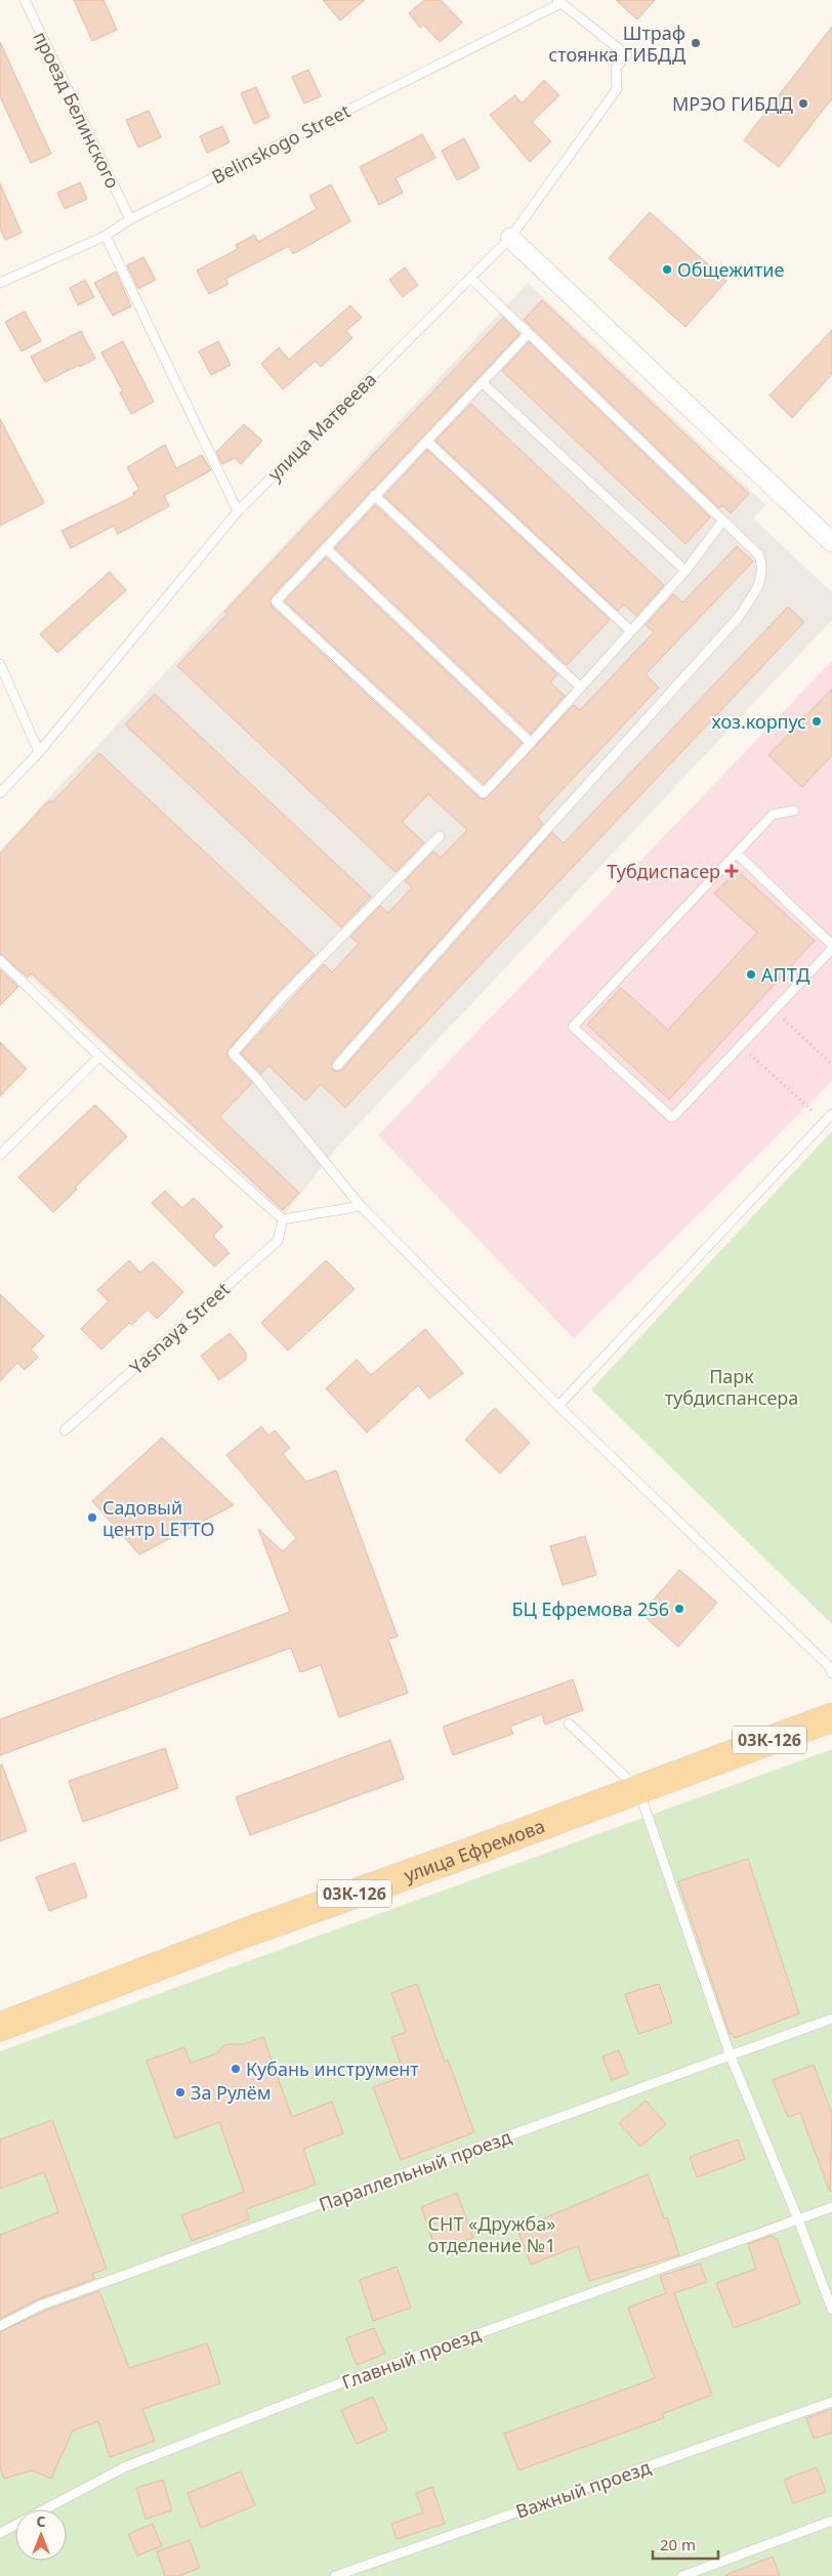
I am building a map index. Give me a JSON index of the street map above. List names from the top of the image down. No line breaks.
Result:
{"streets":{"main road":["03К-126","улица Ефремова"],"lane":["проезд Белинского","Belinskogo Street","улица Матвеева","Yasnaya Street","Параллельный проезд","Главный проезд","Важный проезд"]},"crossings":[["проезд Белинского","Belinskogo Street"],["Belinskogo Street","улица Матвеева"]],"parks":["Парк тубдиспансера","СНТ «Дружба» отделение №1"],"places":{"other":["Штраф стоянка ГИБДД","МРЭО ГИБДД","Общежитие","хоз.корпус","АПТД","Садовый центр LETTO","БЦ Ефремова 256","Кубань инструмент","За Рулём"],"health":["Тубдиспасер"]},"scale_bar":"20 m","north":"top"}
